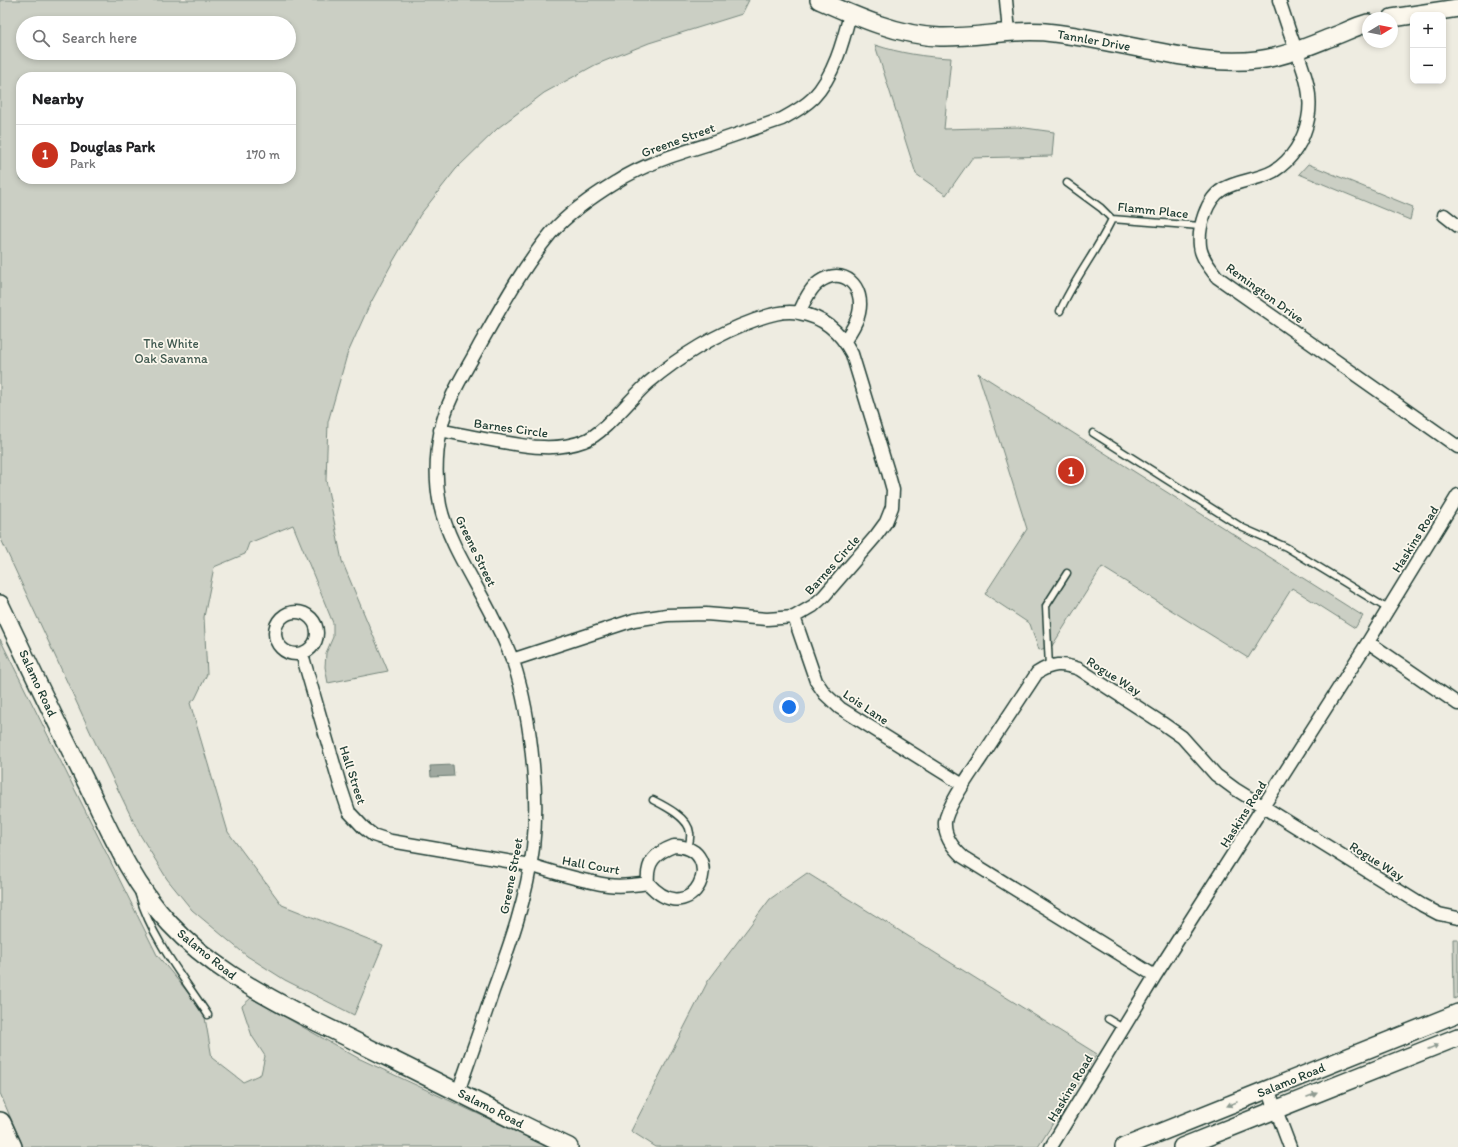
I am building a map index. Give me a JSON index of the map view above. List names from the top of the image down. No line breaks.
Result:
{"streets":{"main road":["Tannler Drive","Salamo Road"],"street":["Greene Street","Remington Drive","Barnes Circle","Haskins Road","Rogue Way","Lois Lane","Hall Street","Hall Court"],"lane":["Flamm Place"]},"crossings":[["Tannler Drive","Greene Street"],["Tannler Drive","Remington Drive"],["Greene Street","Barnes Circle"],["Greene Street","Salamo Road"],["Greene Street","Hall Street"],["Greene Street","Hall Court"],["Flamm Place","Remington Drive"],["Barnes Circle","Lois Lane"],["Haskins Road","Rogue Way"],["Hall Street","Hall Court"]],"parks":["The White Oak Savanna"],"north":"right","page":{"map_buttons":["+","−"],"search":"Search here","heading":"Nearby","list":[{"mark":"1","name":"Douglas Park","note":"Park","value":"170 m"}],"pins":"1"}}
